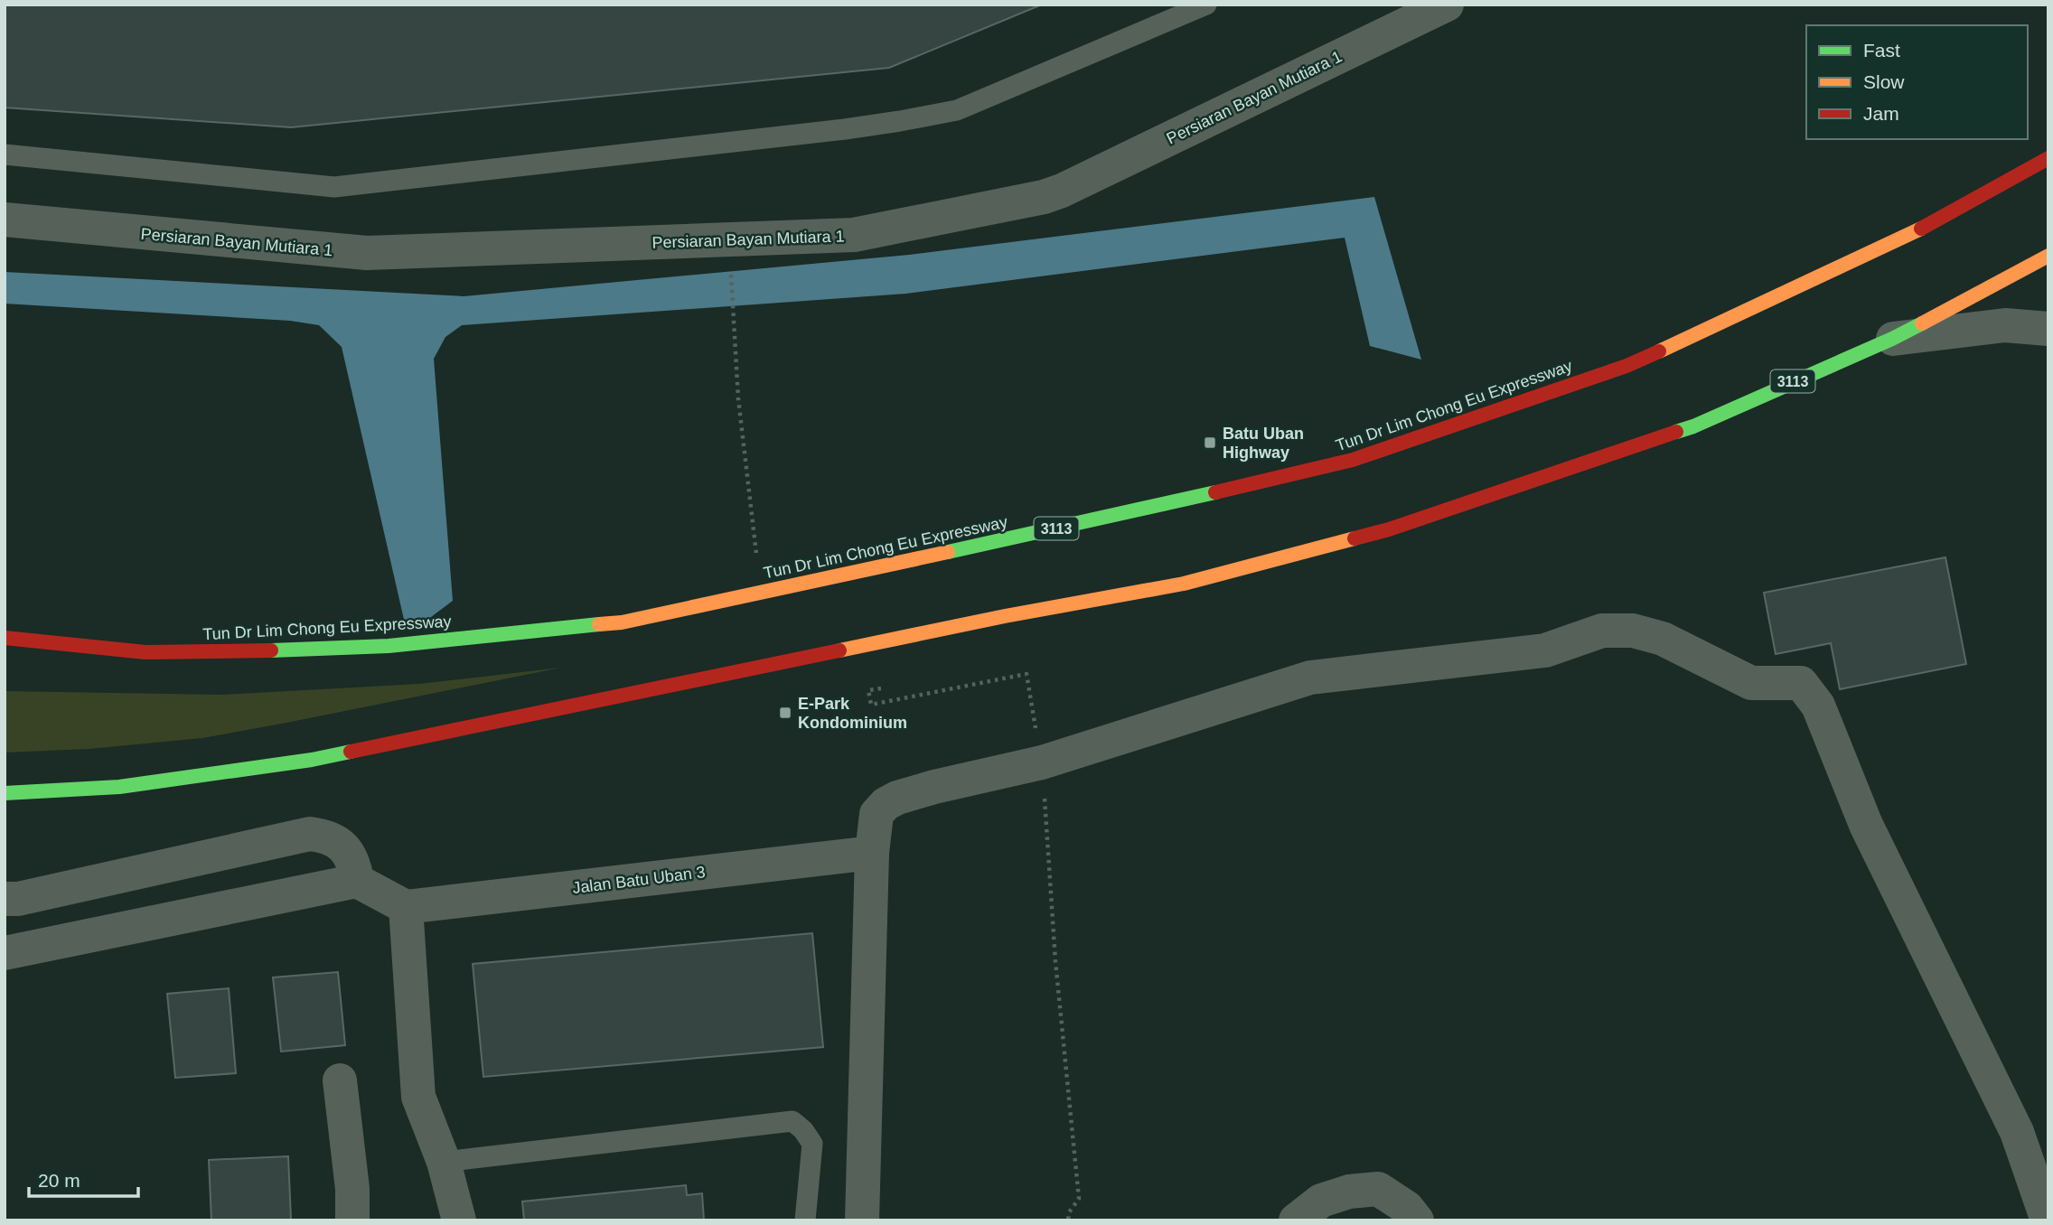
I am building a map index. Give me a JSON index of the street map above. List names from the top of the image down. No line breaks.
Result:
{"streets":{"highway":["3113","Tun Dr Lim Chong Eu Expressway"],"street":["Persiaran Bayan Mutiara 1","Jalan Batu Uban 3"]},"places":{"transit":["Batu Uban Highway","E-Park Kondominium"]},"legend":["Fast","Slow","Jam"],"scale_bar":"20 m"}
